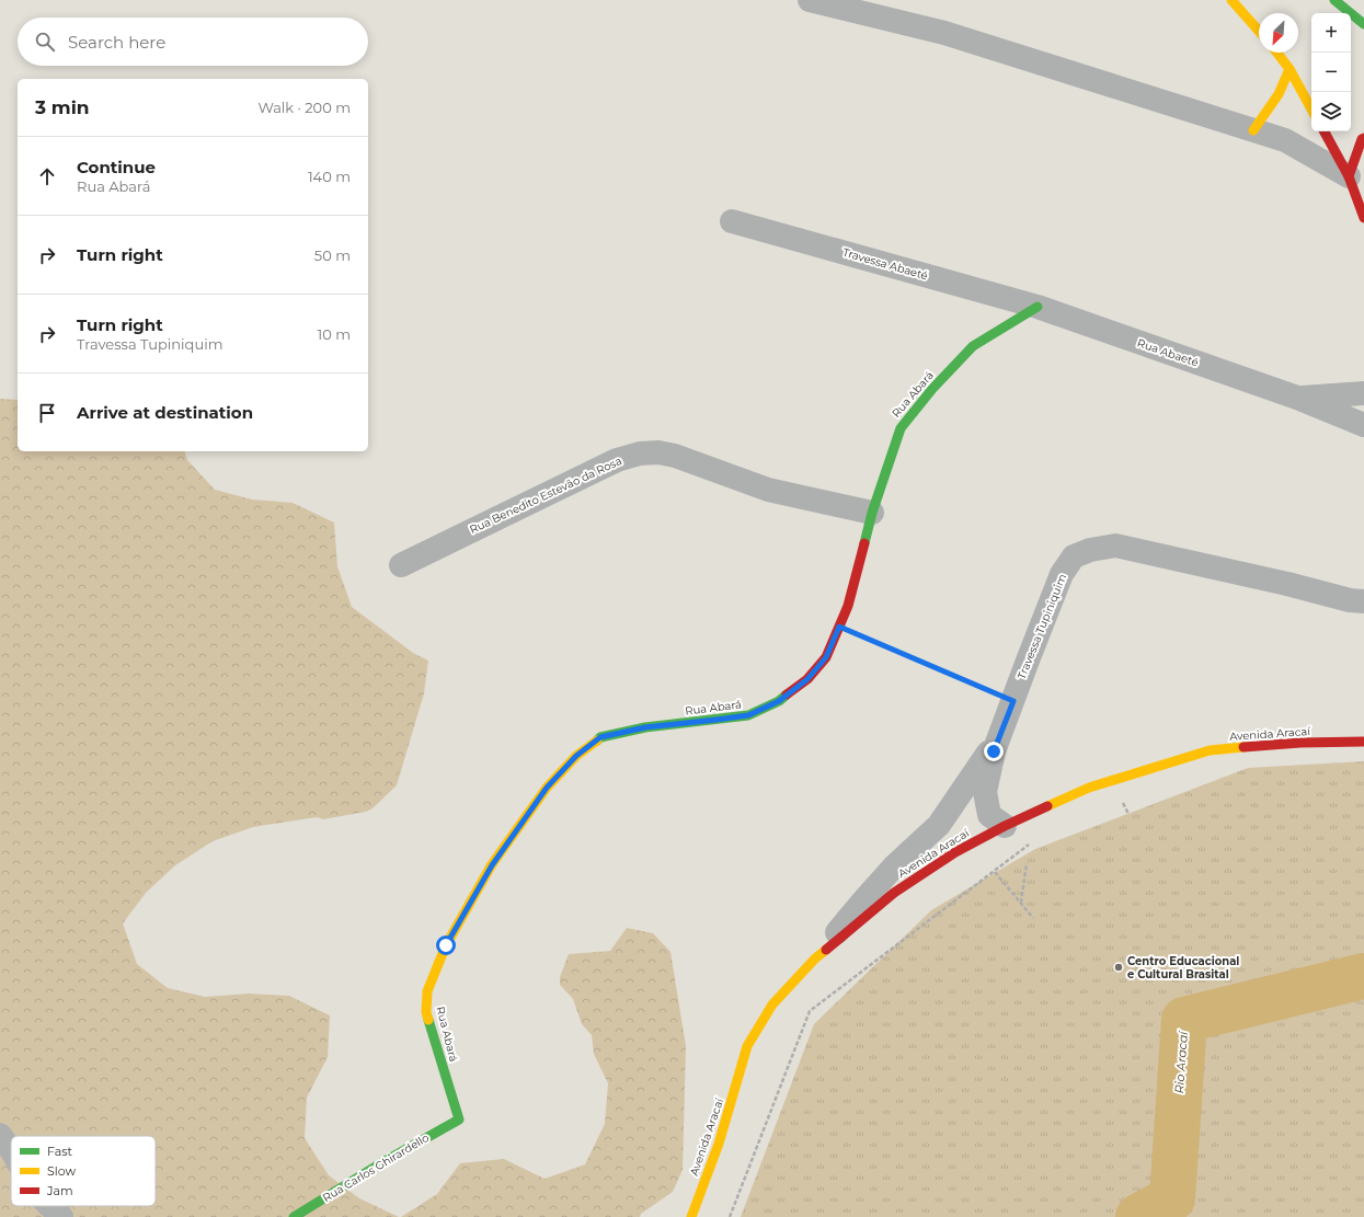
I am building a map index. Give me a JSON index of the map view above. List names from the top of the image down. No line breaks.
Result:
{"streets":{"main road":["Rua Abará","Avenida Aracaí","Rua Carlos Ghirardello"],"street":["Travessa Abaeté","Rua Abaeté","Rua Benedito Estevão da Rosa","Travessa Tupiniquim"]},"crossings":[["Travessa Abaeté","Rua Abaeté"],["Travessa Abaeté","Rua Abará"],["Rua Abaeté","Rua Abará"],["Rua Abará","Rua Benedito Estevão da Rosa"],["Rua Abará","Rua Carlos Ghirardello"],["Travessa Tupiniquim","Avenida Aracaí"]],"water":["Rio Aracaí"],"places":["Centro Educacional e Cultural Brasital"],"legend":["Fast","Slow","Jam"],"north":"bottom left","page":{"map_buttons":["+","−"],"search":"Search here","heading":["3 min","Walk · 200 m"],"list":[["Continue","Rua Abará","140 m"],["Turn right","50 m"],["Turn right","Travessa Tupiniquim","10 m"],"Arrive at destination"]}}
